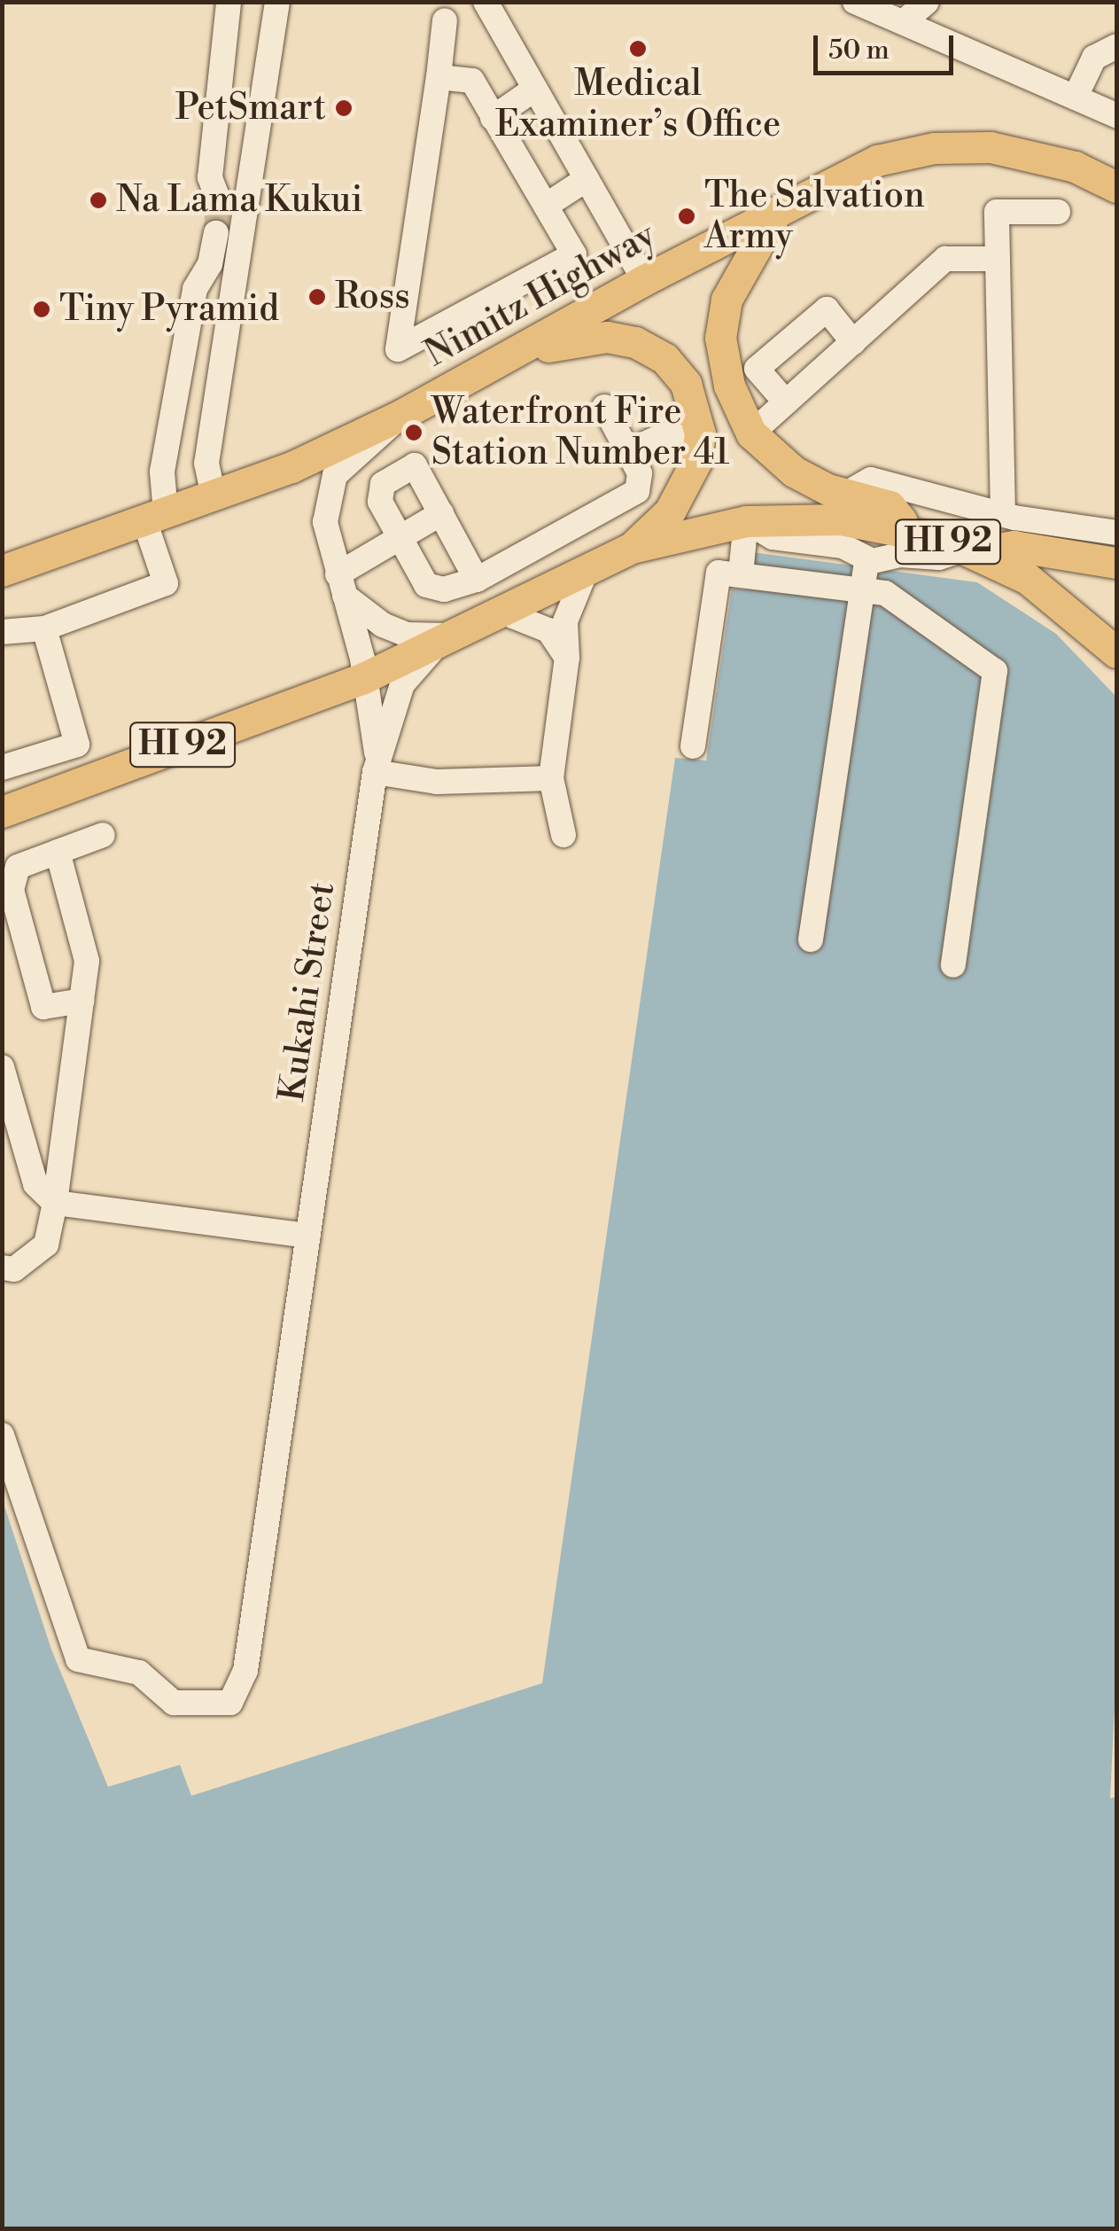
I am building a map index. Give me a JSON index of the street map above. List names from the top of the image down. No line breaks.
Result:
{"streets":{"main road":["Nimitz Highway","HI 92"],"street":["Kukahi Street"]},"crossings":[["Nimitz Highway","Kukahi Street"],["HI 92","Kukahi Street"]],"places":["Medical Examiner’s Office","PetSmart","Na Lama Kukui","The Salvation Army","Ross","Tiny Pyramid","Waterfront Fire Station Number 41"],"scale_bar":"50 m"}
